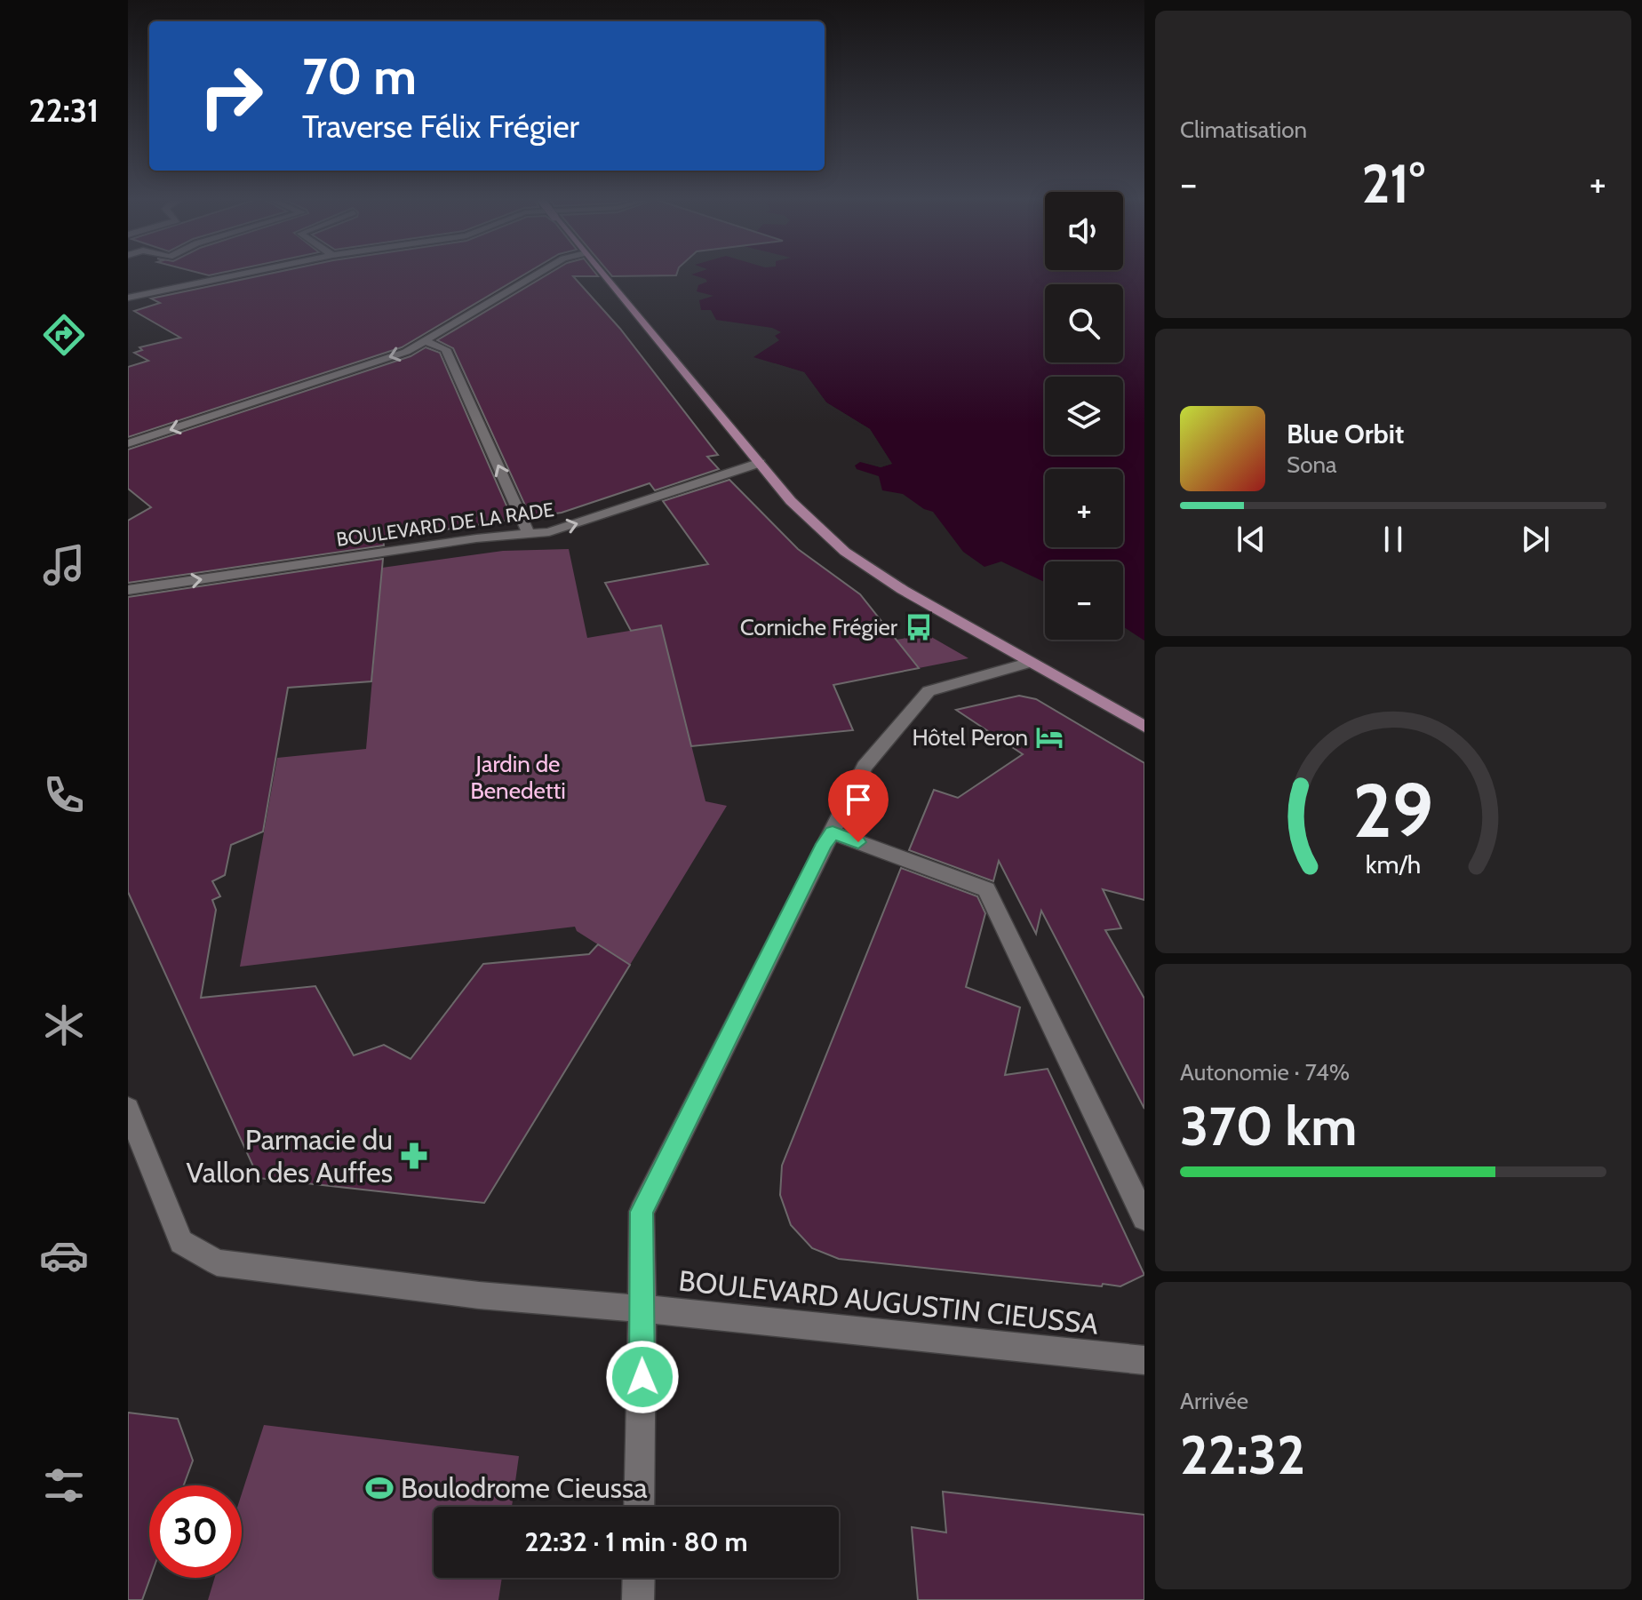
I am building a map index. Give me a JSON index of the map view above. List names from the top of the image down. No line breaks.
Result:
{"streets":{"street":["BOULEVARD DE LA RADE","BOULEVARD AUGUSTIN CIEUSSA"]},"one_way":["BOULEVARD DE LA RADE"],"parks":["Jardin de Benedetti"],"places":{"bus stop":["Corniche Frégier"],"hotel":["Hôtel Peron"],"pharmacy":["Parmacie du Vallon des Auffes"],"sports":["Boulodrome Cieussa"]},"page":{"tabs":"22:31","tile":["Climatisation",["Autonomie · 74%","370 km"],["Arrivée","22:32"]],"turn":["70 m","Traverse Félix Frégier"],"heat":["−","21°","+"],"map_buttons":["+","−"],"song":["Blue Orbit","Sona"],"limit":"30","trip":"22:32 · 1 min · 80 m","gauge":["29","km/h"]}}
